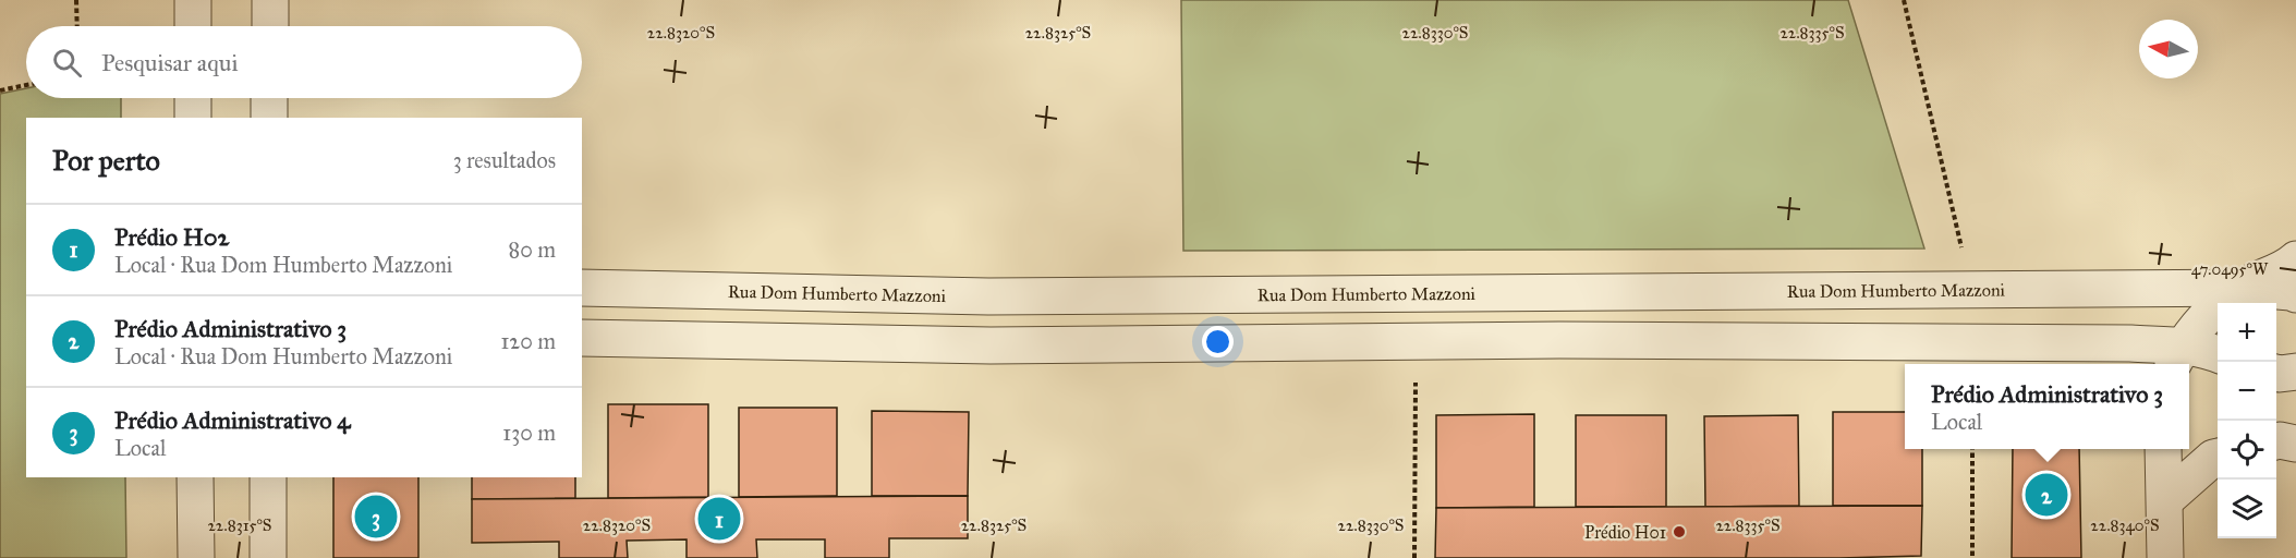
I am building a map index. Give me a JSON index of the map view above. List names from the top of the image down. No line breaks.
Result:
{"streets":{"street":["Rua Dom Humberto Mazzoni"]},"places":["Prédio H01"],"north":"left","page":{"search":"Pesquisar aqui","heading":["Por perto","3 resultados"],"list":[{"mark":"1","name":"Prédio H02","note":"Local · Rua Dom Humberto Mazzoni","value":"80 m"},{"mark":"2","name":"Prédio Administrativo 3","note":"Local · Rua Dom Humberto Mazzoni","value":"120 m"},{"mark":"3","name":"Prédio Administrativo 4","note":"Local","value":"130 m"}],"map_buttons":["+","−"],"popup":["Prédio Administrativo 3","Local"],"pins":["2","3","1"]},"coordinates":["22.8320°S","22.8325°S","22.8330°S","22.8335°S","47.0495°W","22.8315°S","22.8340°S"]}
